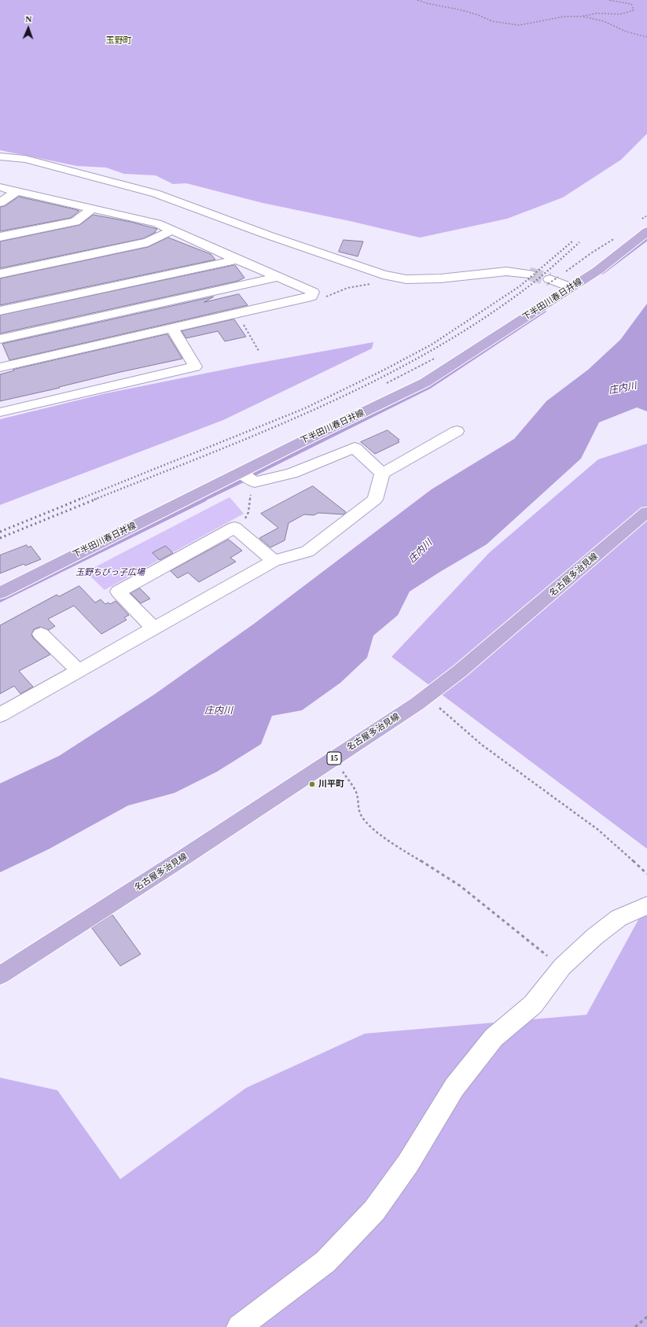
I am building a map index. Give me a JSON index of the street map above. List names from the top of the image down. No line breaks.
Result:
{"streets":{"main road":["下半田川春日井線","名古屋多治見線","15"]},"districts":["玉野町"],"water":["庄内川"],"parks":["玉野ちびっ子広場"],"places":["川平町"],"north":"top"}
